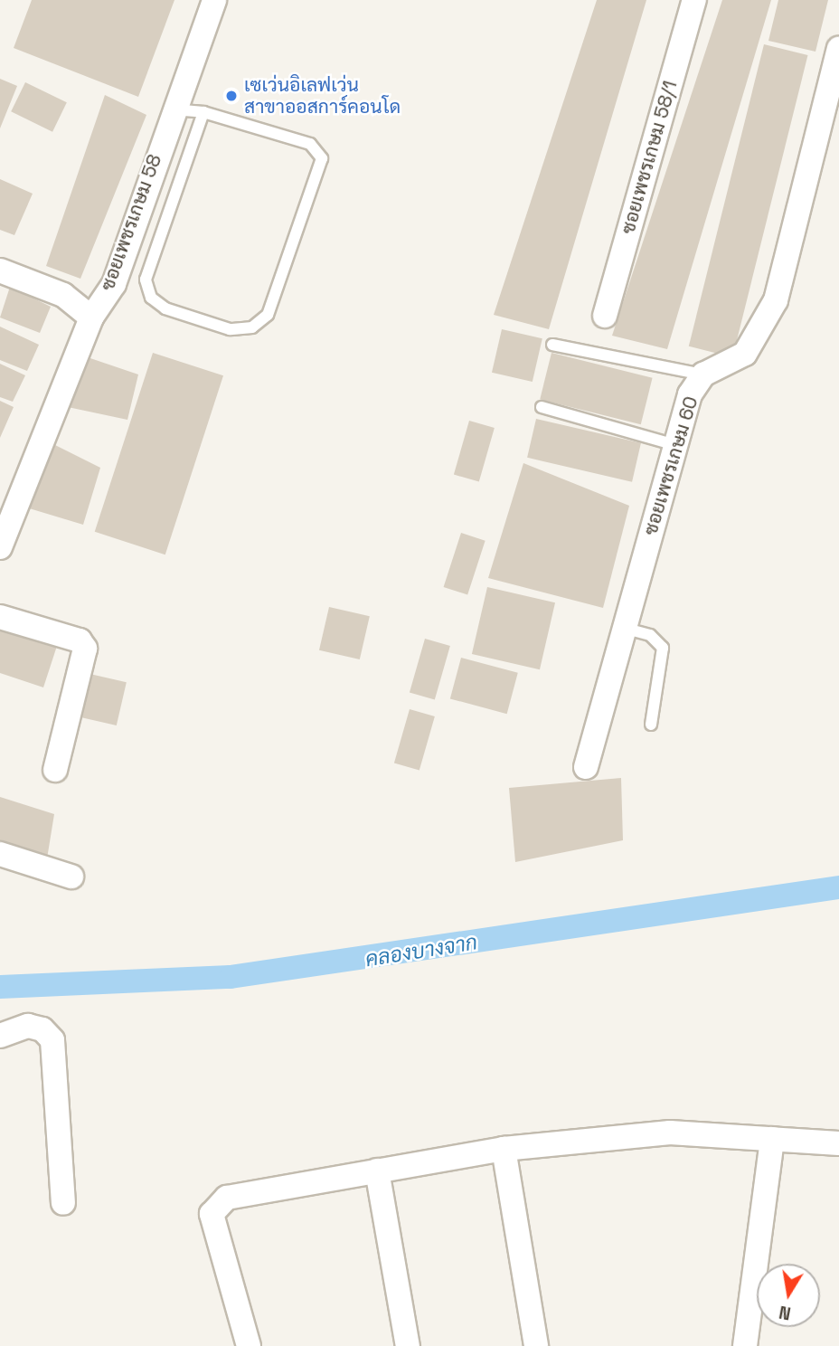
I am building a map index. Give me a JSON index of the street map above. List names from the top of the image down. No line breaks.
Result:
{"streets":{"street":["ซอยเพชรเกษม 58/1","ซอยเพชรเกษม 58","ซอยเพชรเกษม 60"]},"water":["คลองบางจาก"],"places":["เซเว่นอิเลฟเว่น สาขาออสการ์คอนโด"],"north":"bottom"}
